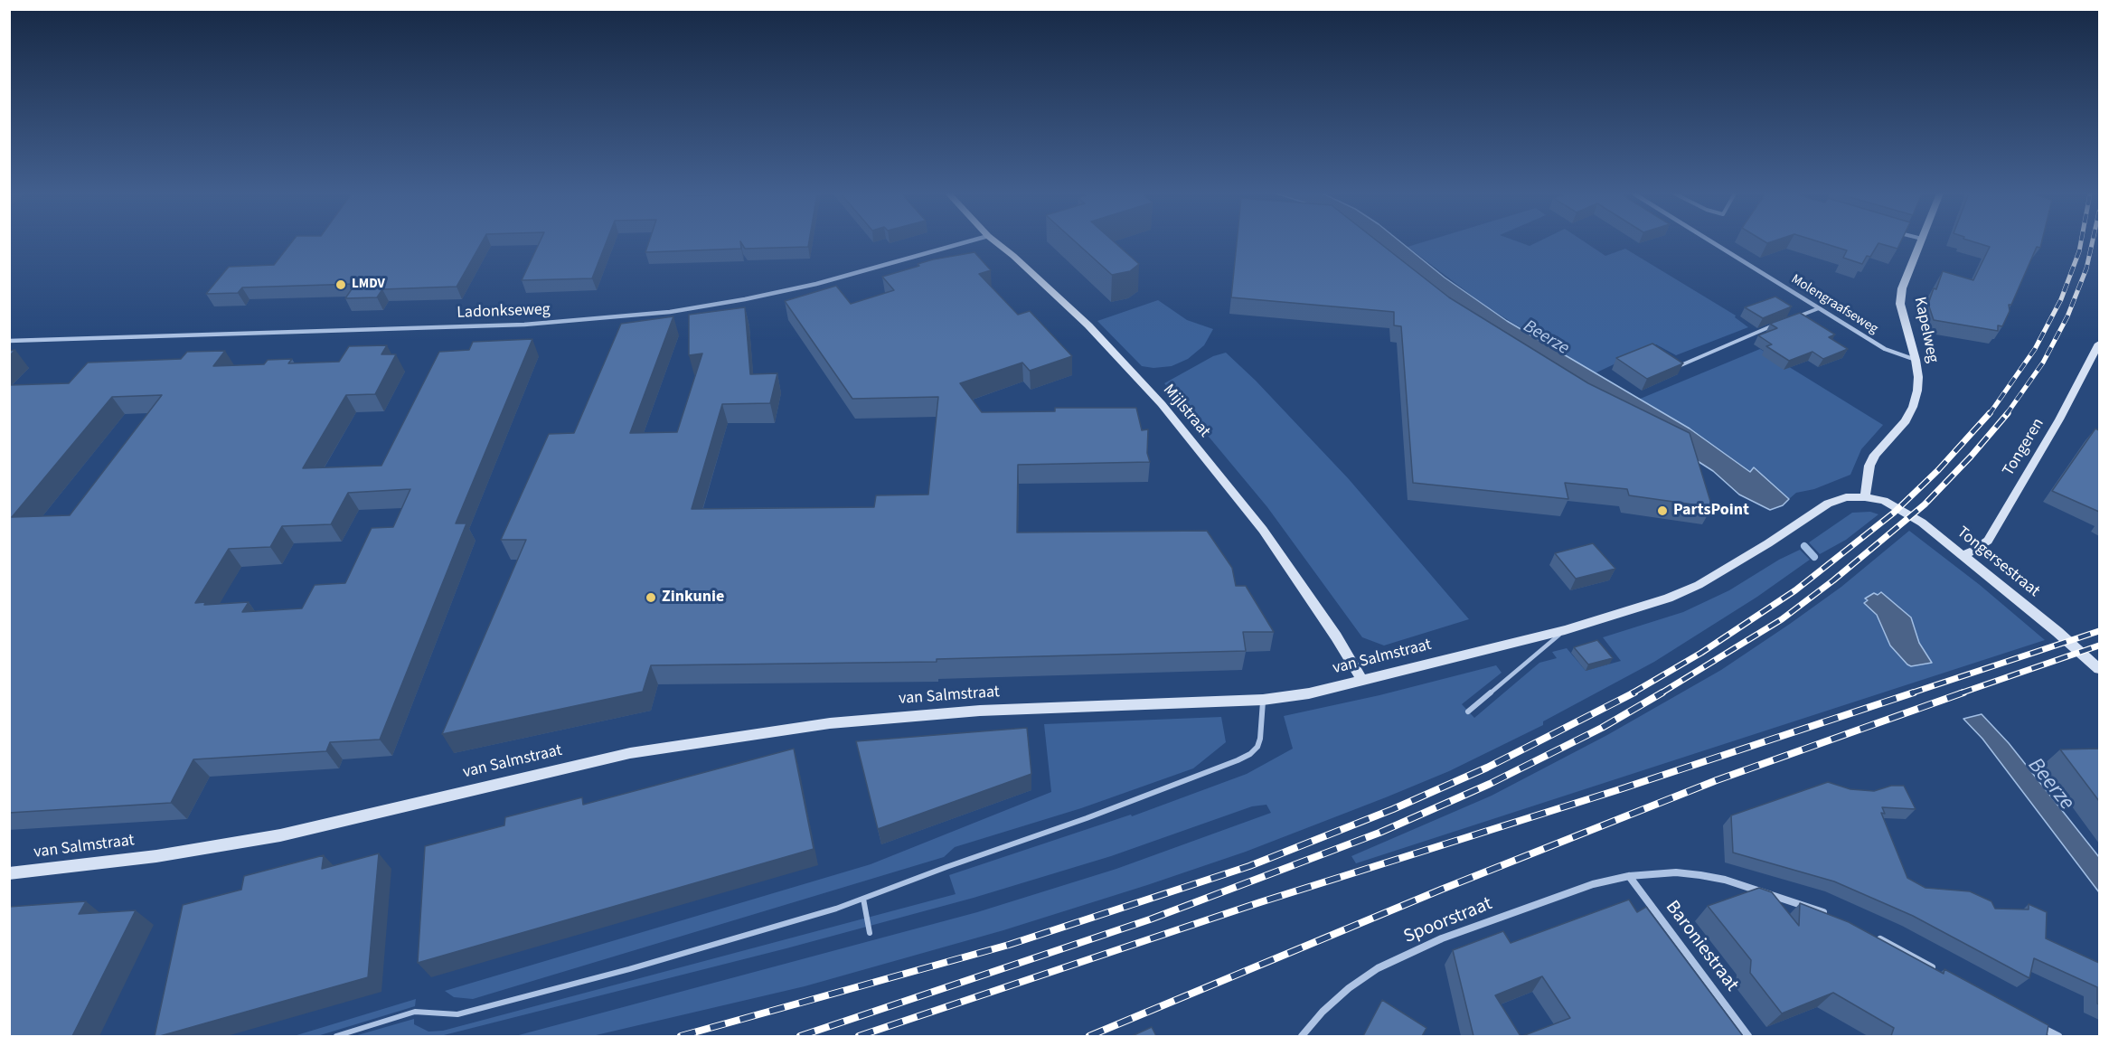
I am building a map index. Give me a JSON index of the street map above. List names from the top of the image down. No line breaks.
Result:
{"streets":{"main road":["Kapelweg","Mijlstraat","Tongeren","Tongersestraat","van Salmstraat"],"street":["Molengraafseweg","Ladonkseweg","Spoorstraat","Baroniestraat"]},"crossings":[["Molengraafseweg","Kapelweg"],["Kapelweg","Tongersestraat"],["Kapelweg","van Salmstraat"],["Mijlstraat","van Salmstraat"],["Tongeren","Tongersestraat"],["Tongersestraat","van Salmstraat"],["Spoorstraat","Baroniestraat"]],"water":["Beerze"],"places":["LMDV","PartsPoint","Zinkunie"]}
